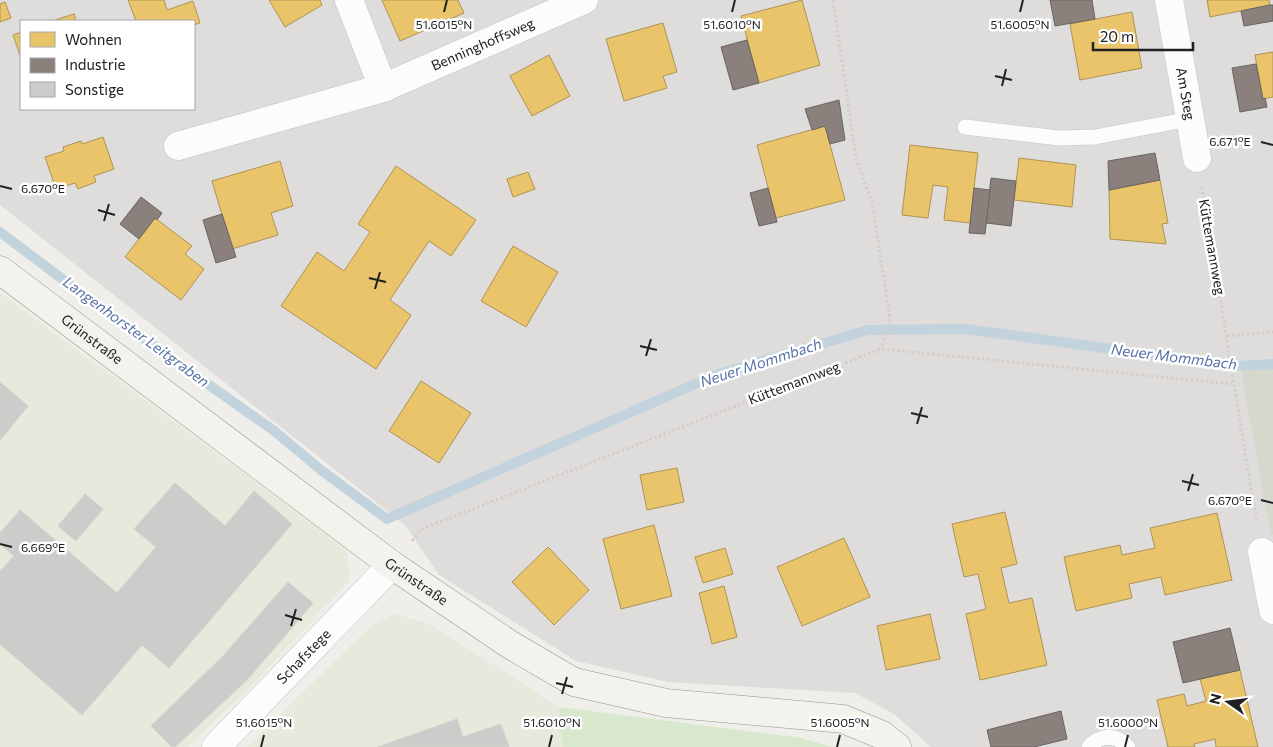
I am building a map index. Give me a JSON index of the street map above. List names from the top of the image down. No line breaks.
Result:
{"streets":{"street":["Benninghoffsweg","Am Steg","Grünstraße","Schafstege"],"path":["Küttemannweg"]},"crossings":[["Am Steg","Küttemannweg"],["Küttemannweg","Grünstraße"],["Küttemannweg","Schafstege"],["Grünstraße","Schafstege"]],"water":["Langenhorster Leitgraben","Neuer Mommbach"],"legend":["Wohnen","Industrie","Sonstige"],"scale_bar":"20 m","north":"left","coordinates":["51.6015°N","51.6010°N","51.6005°N","6.671°E","6.670°E","6.669°E","51.6000°N"]}
